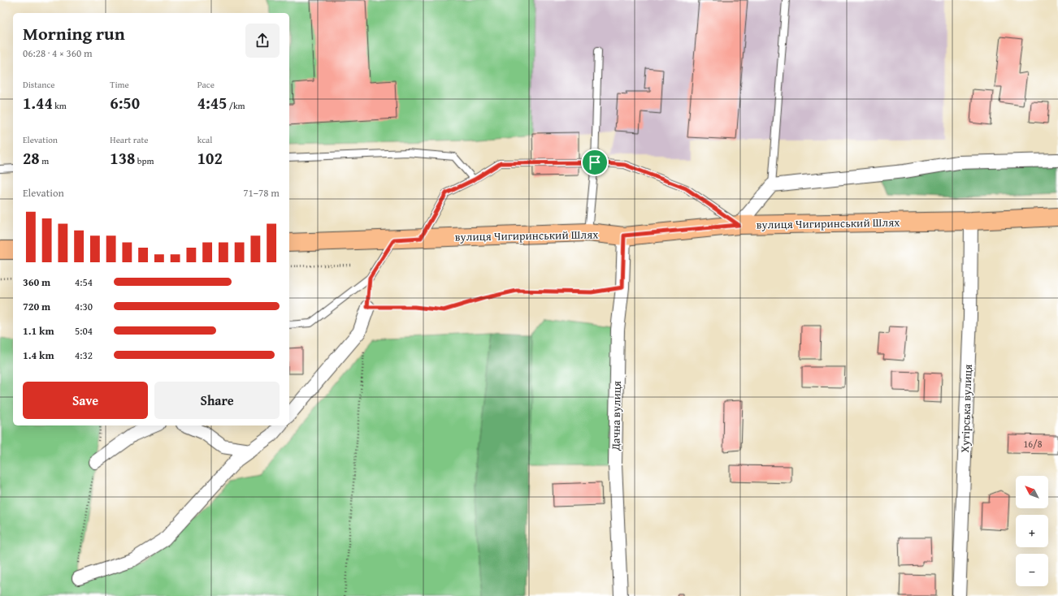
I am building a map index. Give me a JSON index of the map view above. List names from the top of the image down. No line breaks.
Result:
{"streets":{"main road":["вулиця Чигиринський Шлях"],"street":["Хутірська вулиця","Дачна вулиця"]},"crossings":[["вулиця Чигиринський Шлях","Хутірська вулиця"],["вулиця Чигиринський Шлях","Дачна вулиця"]],"house_numbers":["16/8"],"north":"top left","page":{"heading":["Morning run","06:28 · 4 × 360 m"],"stats":[["Distance","1.44 km"],["Time","6:50"],["Pace","4:45 /km"],["Elevation","28 m"],["Heart rate","138 bpm"],["kcal","102"]],"chart":["Elevation","71–78 m"],"list":[{"name":"360 m","note":"4:54"},{"name":"720 m","note":"4:30"},{"name":"1.1 km","note":"5:04"},{"name":"1.4 km","note":"4:32"}],"buttons":["Save","Share"],"map_buttons":["+","−"]}}
